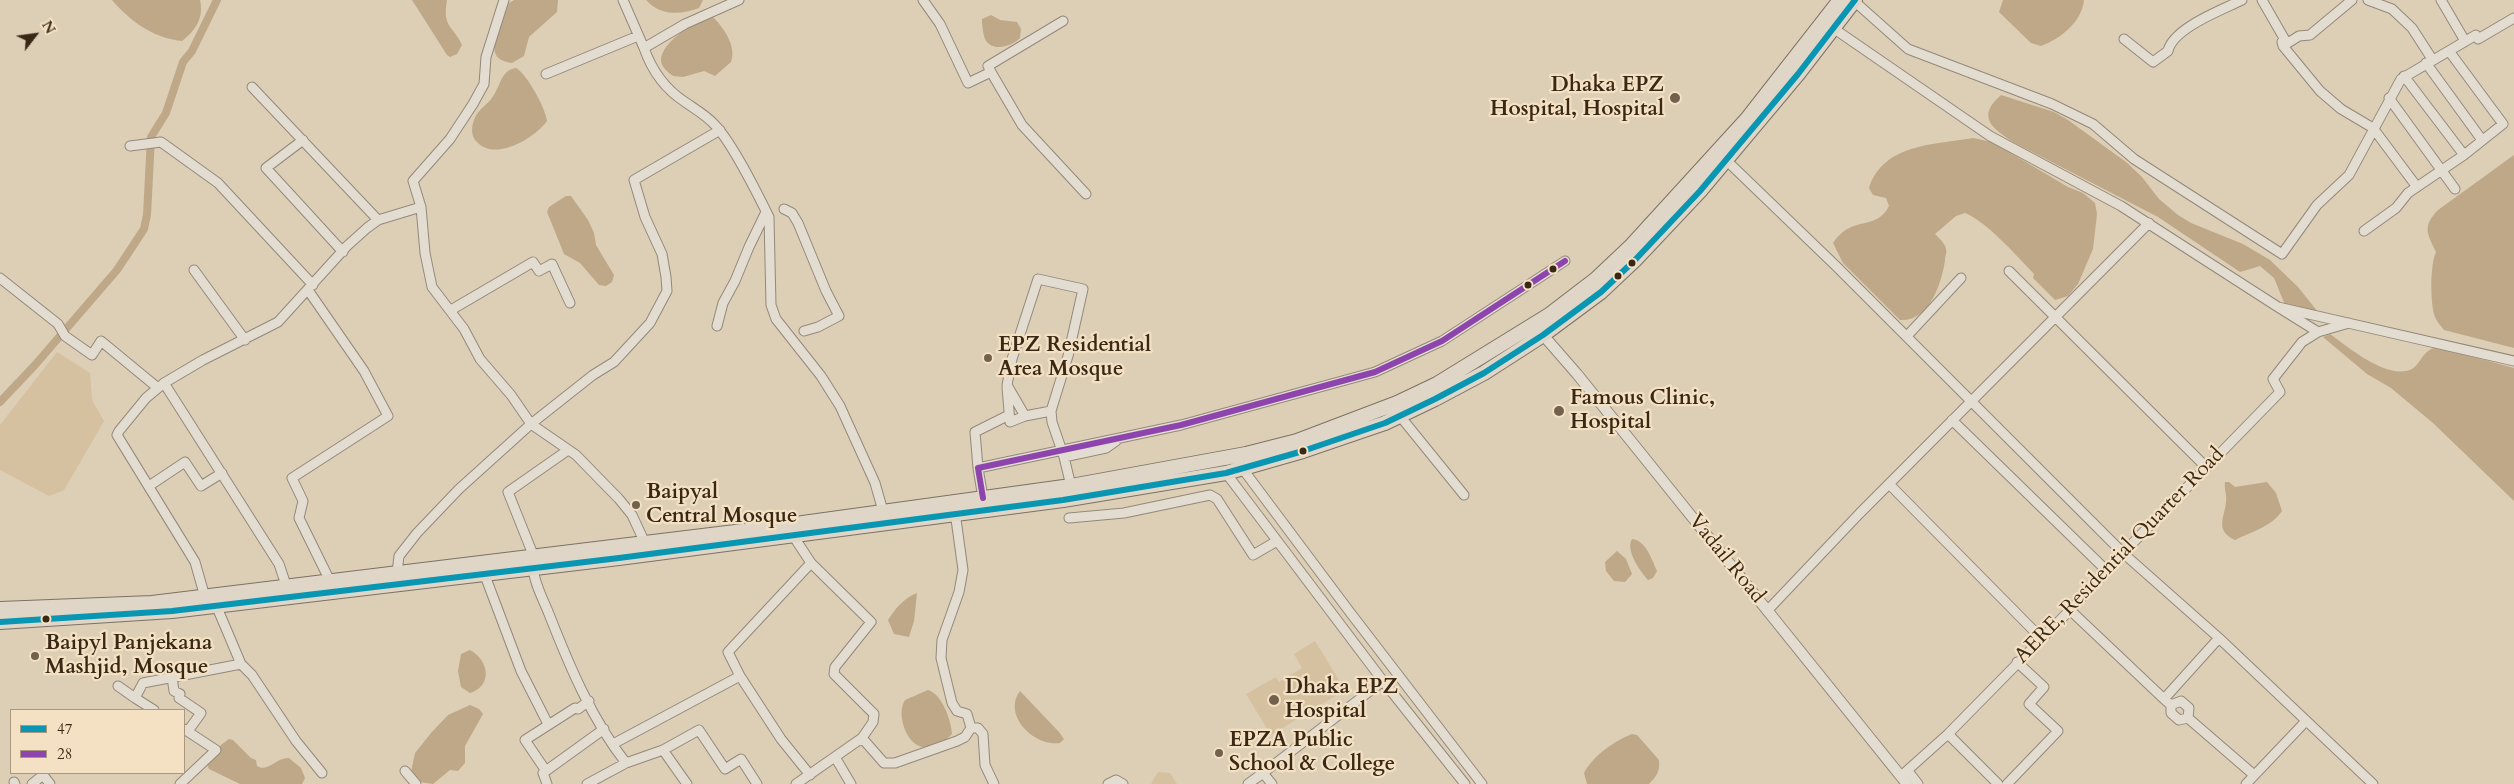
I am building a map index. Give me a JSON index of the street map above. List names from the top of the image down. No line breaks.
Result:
{"streets":{"street":["AERE, Residential Quarter Road","Vadail Road"]},"crossings":[["AERE, Residential Quarter Road","Vadail Road"]],"places":["Dhaka EPZ Hospital, Hospital","EPZ Residential Area Mosque","Famous Clinic, Hospital","Baipyal Central Mosque","Baipyl Panjekana Mashjid, Mosque","Dhaka EPZ Hospital","EPZA Public School & College"],"lines":["transit line 47","transit line 28"],"legend":["47","28"],"north":"top right"}
